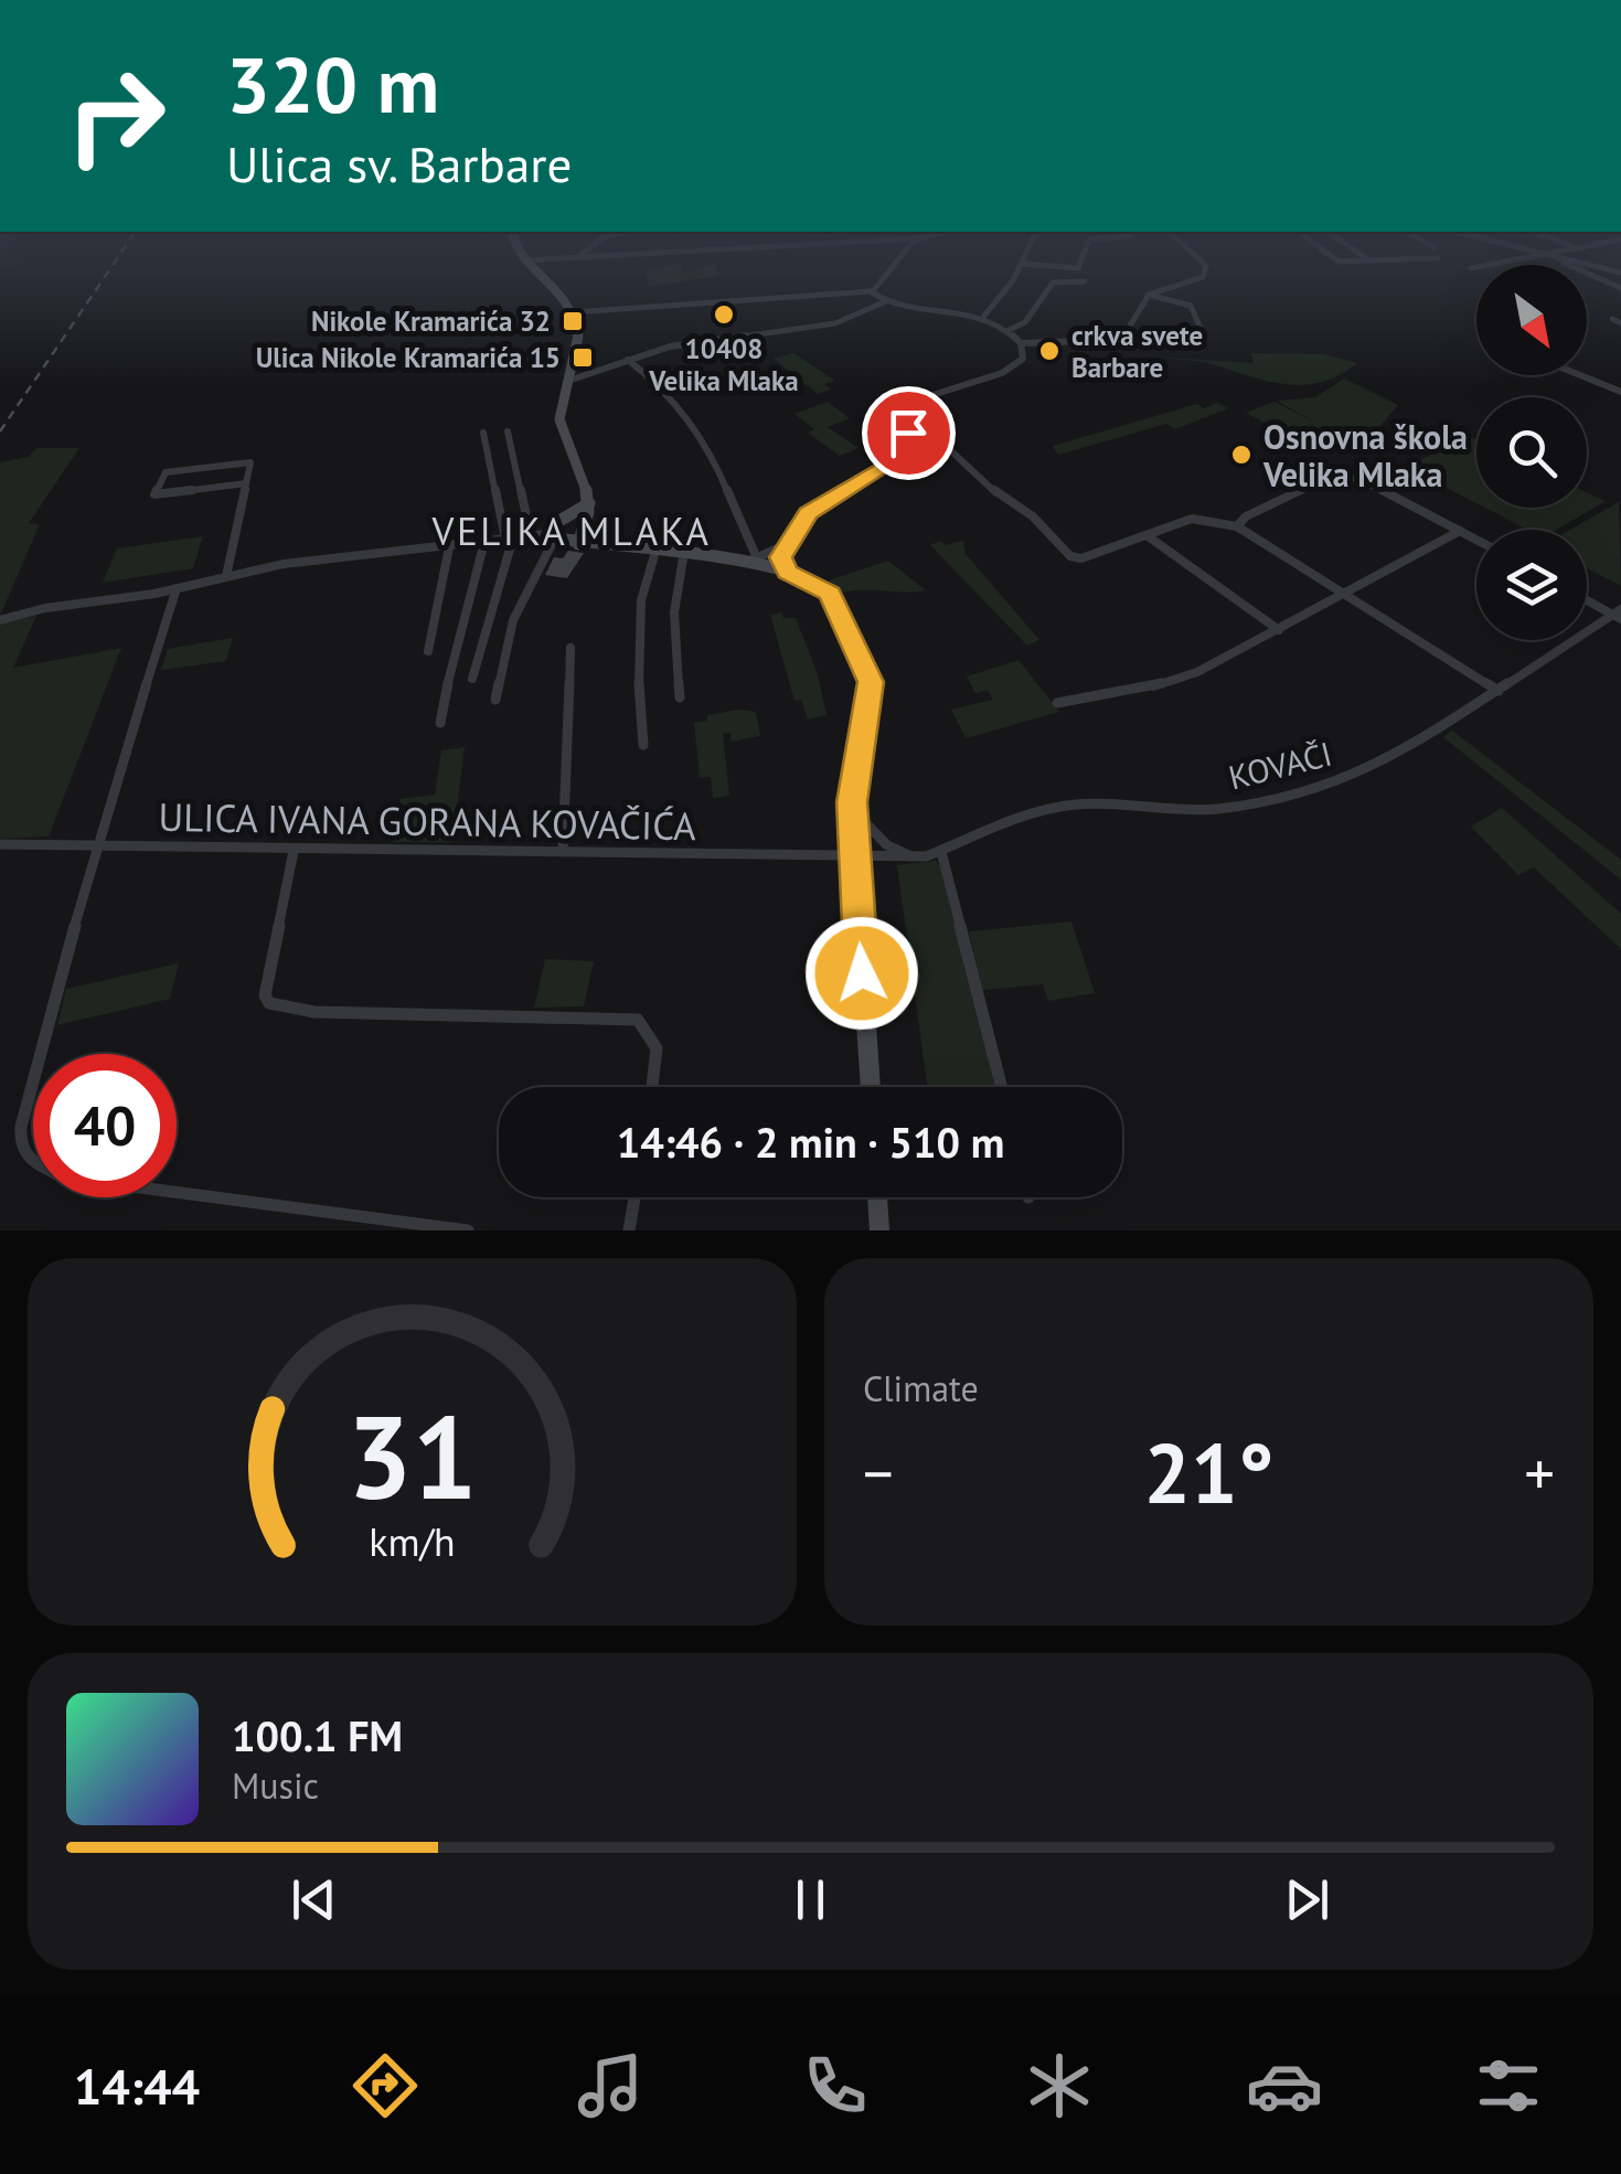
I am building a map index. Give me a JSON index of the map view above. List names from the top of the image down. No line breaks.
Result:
{"streets":{"street":["KOVAČI","ULICA IVANA GORANA KOVAČIĆA"]},"crossings":[["KOVAČI","ULICA IVANA GORANA KOVAČIĆA"]],"districts":["VELIKA MLAKA"],"places":{"other":["10408 Velika Mlaka","crkva svete Barbare","Osnovna škola Velika Mlaka"],"transit":["Nikole Kramarića 32","Ulica Nikole Kramarića 15"]},"north":"bottom right","page":{"turn":["320 m","Ulica sv. Barbare"],"limit":"40","trip":"14:46 · 2 min · 510 m","tile":"Climate","heat":["−","21°","+"],"song":["100.1 FM","Music"],"tabs":"14:44","gauge":["31","km/h"]}}
